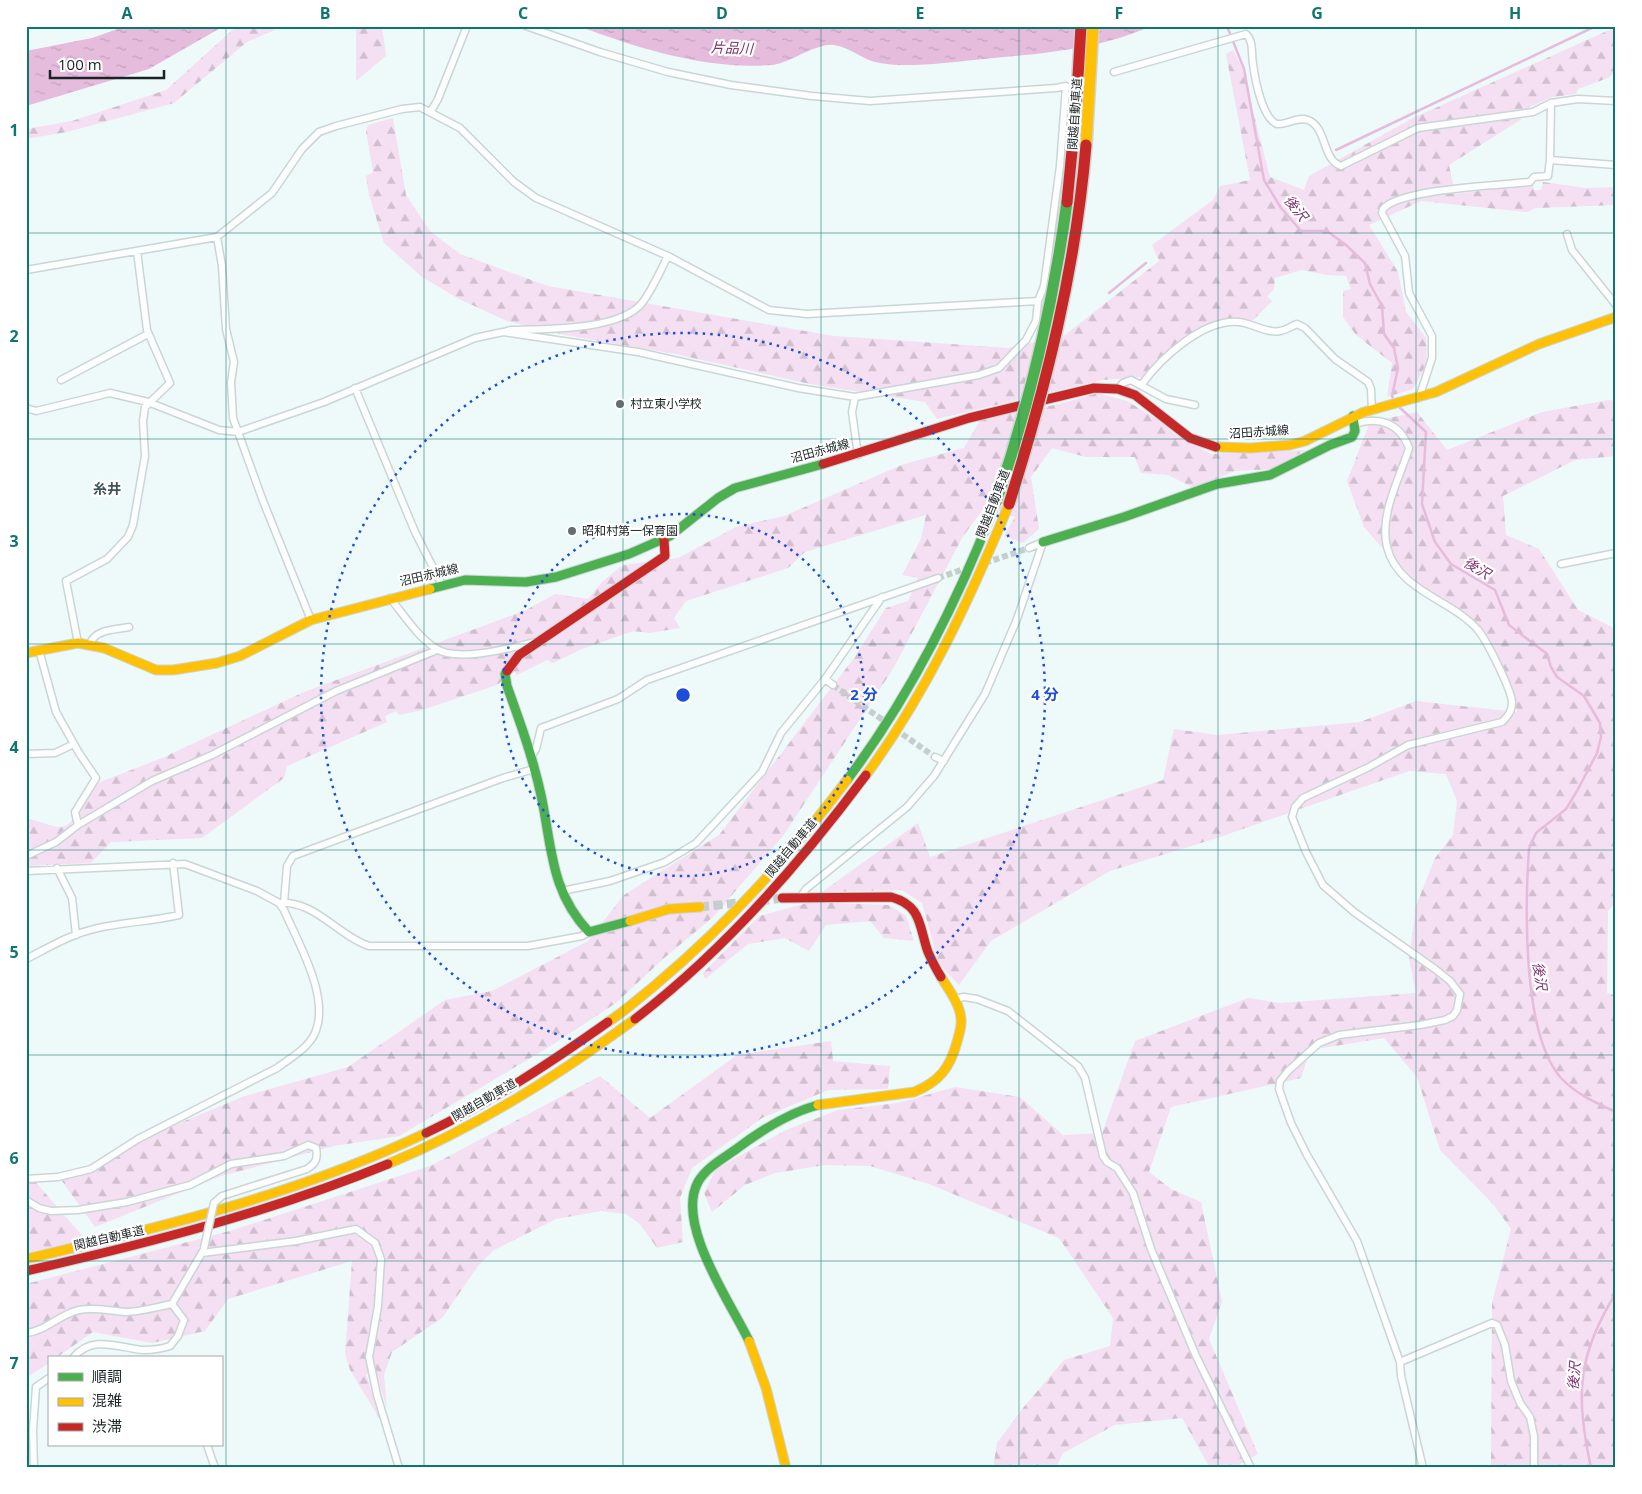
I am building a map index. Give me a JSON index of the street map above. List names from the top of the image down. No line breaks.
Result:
{"streets":{"main road":["関越自動車道","沼田赤城線"]},"districts":["糸井"],"water":["片品川","後沢"],"places":["村立東小学校","昭和村第一保育園"],"legend":["順調","混雑","渋滞"],"scale_bar":"100 m","grid":{"columns":["A","B","C","D","E","F","G","H"],"rows":["1","2","3","4","5","6","7"]},"rings":["2 分","4 分"]}
